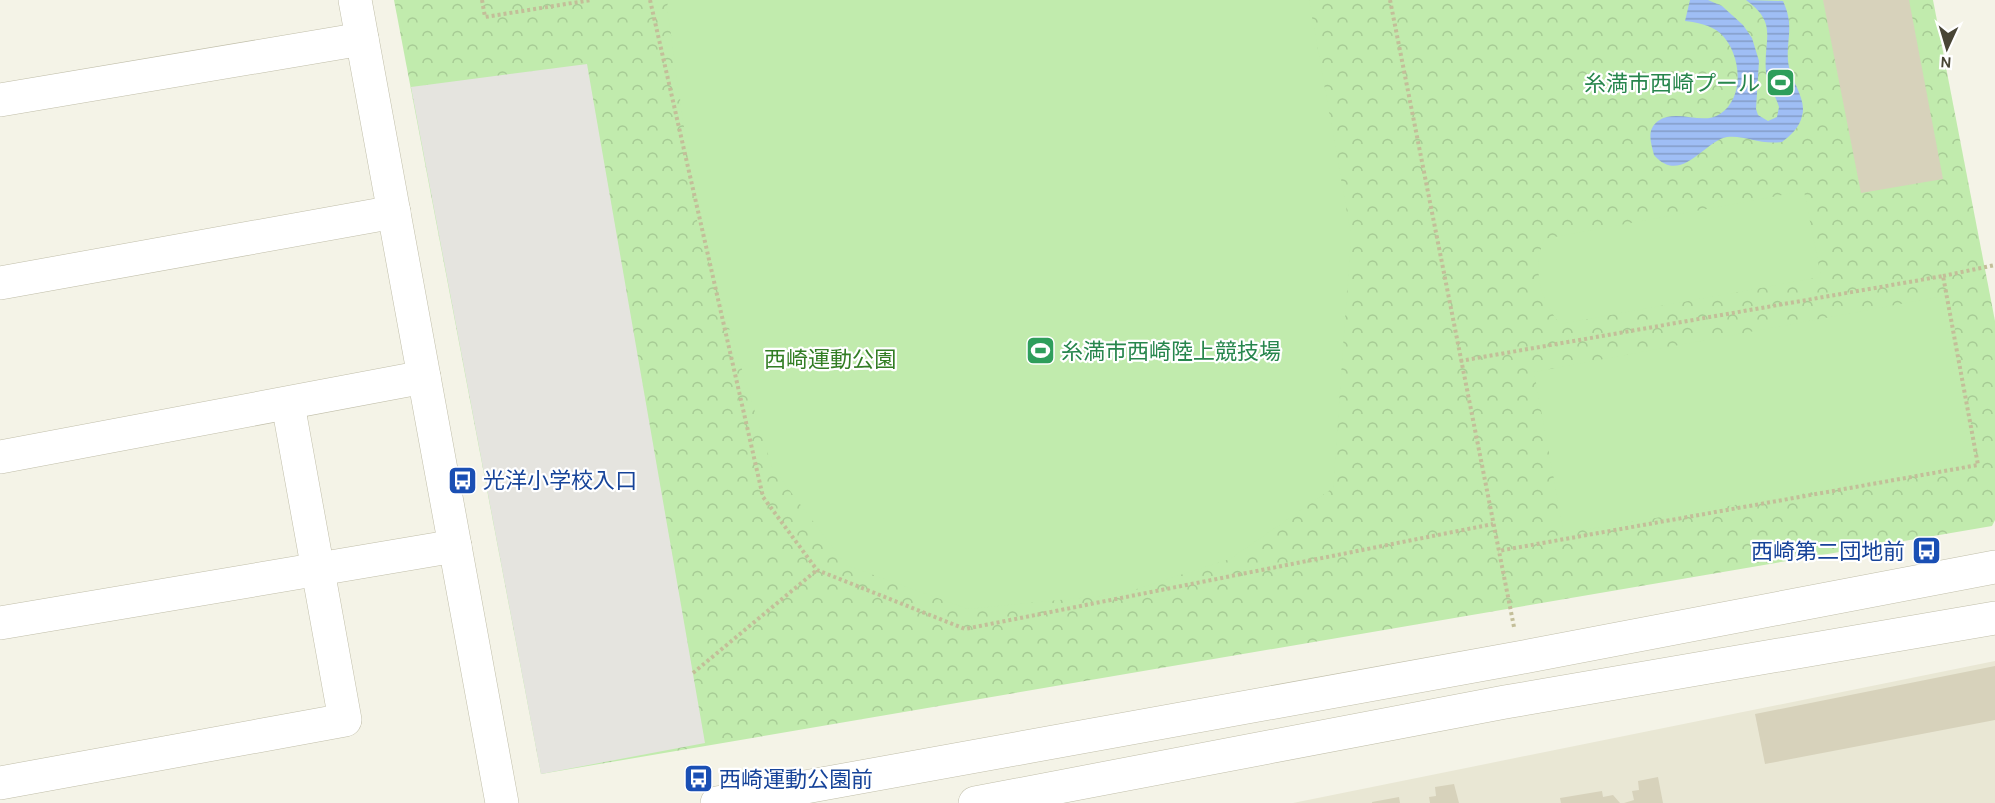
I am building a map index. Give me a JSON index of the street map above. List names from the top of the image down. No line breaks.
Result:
{"parks":["西崎運動公園"],"places":{"sports":["糸満市西崎プール","糸満市西崎陸上競技場"],"bus stop":["光洋小学校入口","西崎第二団地前","西崎運動公園前"]},"north":"bottom"}
